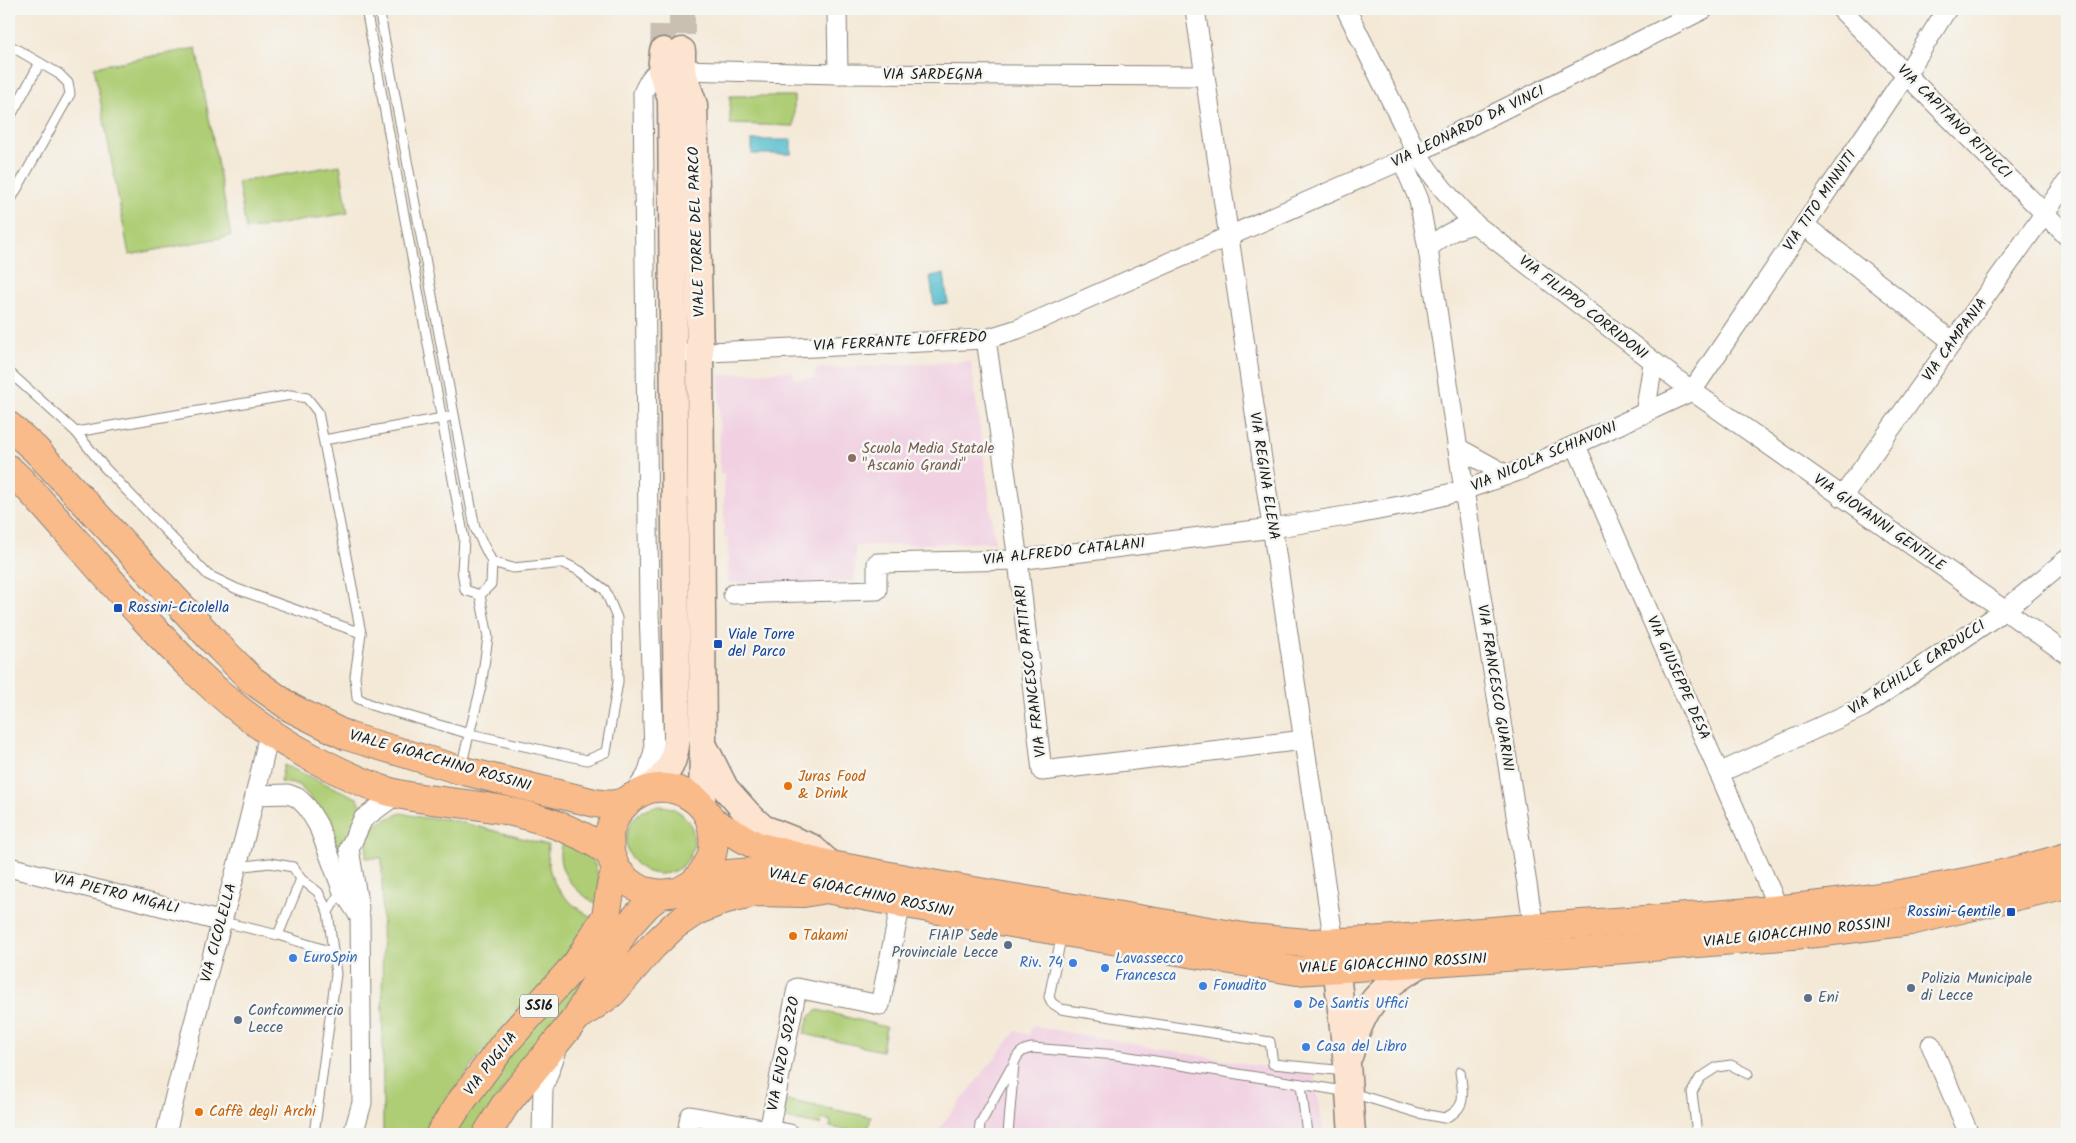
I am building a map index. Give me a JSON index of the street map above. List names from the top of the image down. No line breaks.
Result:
{"streets":{"main road":["VIALE GIOACCHINO ROSSINI","SS16","VIA PUGLIA"],"street":["VIA SARDEGNA","VIA CAPITANO RITUCCI","VIA LEONARDO DA VINCI","VIA TITO MINNITI","VIALE TORRE DEL PARCO","VIA FILIPPO CORRIDONI","VIA CAMPANIA","VIA FERRANTE LOFFREDO","VIA NICOLA SCHIAVONI","VIA REGINA ELENA","VIA GIOVANNI GENTILE","VIA ALFREDO CATALANI","VIA ACHILLE CARDUCCI","VIA FRANCESCO PATITARI","VIA GIUSEPPE DESA","VIA FRANCESCO GUARINI","VIA PIETRO MIGALI","VIA CICOLELLA","VIA ENZO SOZZO"]},"crossings":[["VIA SARDEGNA","VIALE TORRE DEL PARCO"],["VIA SARDEGNA","VIA REGINA ELENA"],["VIA CAPITANO RITUCCI","VIA TITO MINNITI"],["VIA CAPITANO RITUCCI","VIA CAMPANIA"],["VIA LEONARDO DA VINCI","VIA FILIPPO CORRIDONI"],["VIA LEONARDO DA VINCI","VIA FERRANTE LOFFREDO"],["VIA LEONARDO DA VINCI","VIA REGINA ELENA"],["VIA LEONARDO DA VINCI","VIA FRANCESCO GUARINI"],["VIA TITO MINNITI","VIA FILIPPO CORRIDONI"],["VIA TITO MINNITI","VIA NICOLA SCHIAVONI"],["VIA TITO MINNITI","VIA GIOVANNI GENTILE"],["VIALE TORRE DEL PARCO","VIA FERRANTE LOFFREDO"],["VIALE TORRE DEL PARCO","VIALE GIOACCHINO ROSSINI"],["VIALE TORRE DEL PARCO","SS16"],["VIALE TORRE DEL PARCO","VIA PUGLIA"],["VIA FILIPPO CORRIDONI","VIA NICOLA SCHIAVONI"],["VIA FILIPPO CORRIDONI","VIA GIOVANNI GENTILE"],["VIA FILIPPO CORRIDONI","VIA FRANCESCO GUARINI"],["VIA CAMPANIA","VIA GIOVANNI GENTILE"],["VIA FERRANTE LOFFREDO","VIA REGINA ELENA"],["VIA FERRANTE LOFFREDO","VIA FRANCESCO PATITARI"],["VIA NICOLA SCHIAVONI","VIA REGINA ELENA"],["VIA NICOLA SCHIAVONI","VIA GIOVANNI GENTILE"],["VIA NICOLA SCHIAVONI","VIA ALFREDO CATALANI"],["VIA NICOLA SCHIAVONI","VIA GIUSEPPE DESA"],["VIA NICOLA SCHIAVONI","VIA FRANCESCO GUARINI"],["VIA REGINA ELENA","VIA ALFREDO CATALANI"],["VIA REGINA ELENA","VIA FRANCESCO PATITARI"],["VIA REGINA ELENA","VIALE GIOACCHINO ROSSINI"],["VIA GIOVANNI GENTILE","VIA ACHILLE CARDUCCI"],["VIA ALFREDO CATALANI","VIA FRANCESCO PATITARI"],["VIA ACHILLE CARDUCCI","VIA GIUSEPPE DESA"],["VIA GIUSEPPE DESA","VIALE GIOACCHINO ROSSINI"],["VIA FRANCESCO GUARINI","VIALE GIOACCHINO ROSSINI"],["VIALE GIOACCHINO ROSSINI","VIA CICOLELLA"],["VIALE GIOACCHINO ROSSINI","SS16"],["VIALE GIOACCHINO ROSSINI","VIA ENZO SOZZO"],["VIALE GIOACCHINO ROSSINI","VIA PUGLIA"],["VIA PIETRO MIGALI","VIA CICOLELLA"],["SS16","VIA PUGLIA"]],"places":{"other":["Scuola Media Statale \"Ascanio Grandi\"","Juras Food & Drink","Takami","FIAIP Sede Provinciale Lecce","EuroSpin","Riv. 74","Lavassecco Francesca","Fonudito","Polizia Municipale di Lecce","Eni","De Santis Uffici","Confcommercio Lecce","Casa del Libro","Caffè degli Archi"],"transit":["Rossini-Cicolella","Viale Torre del Parco","Rossini-Gentile"]}}
